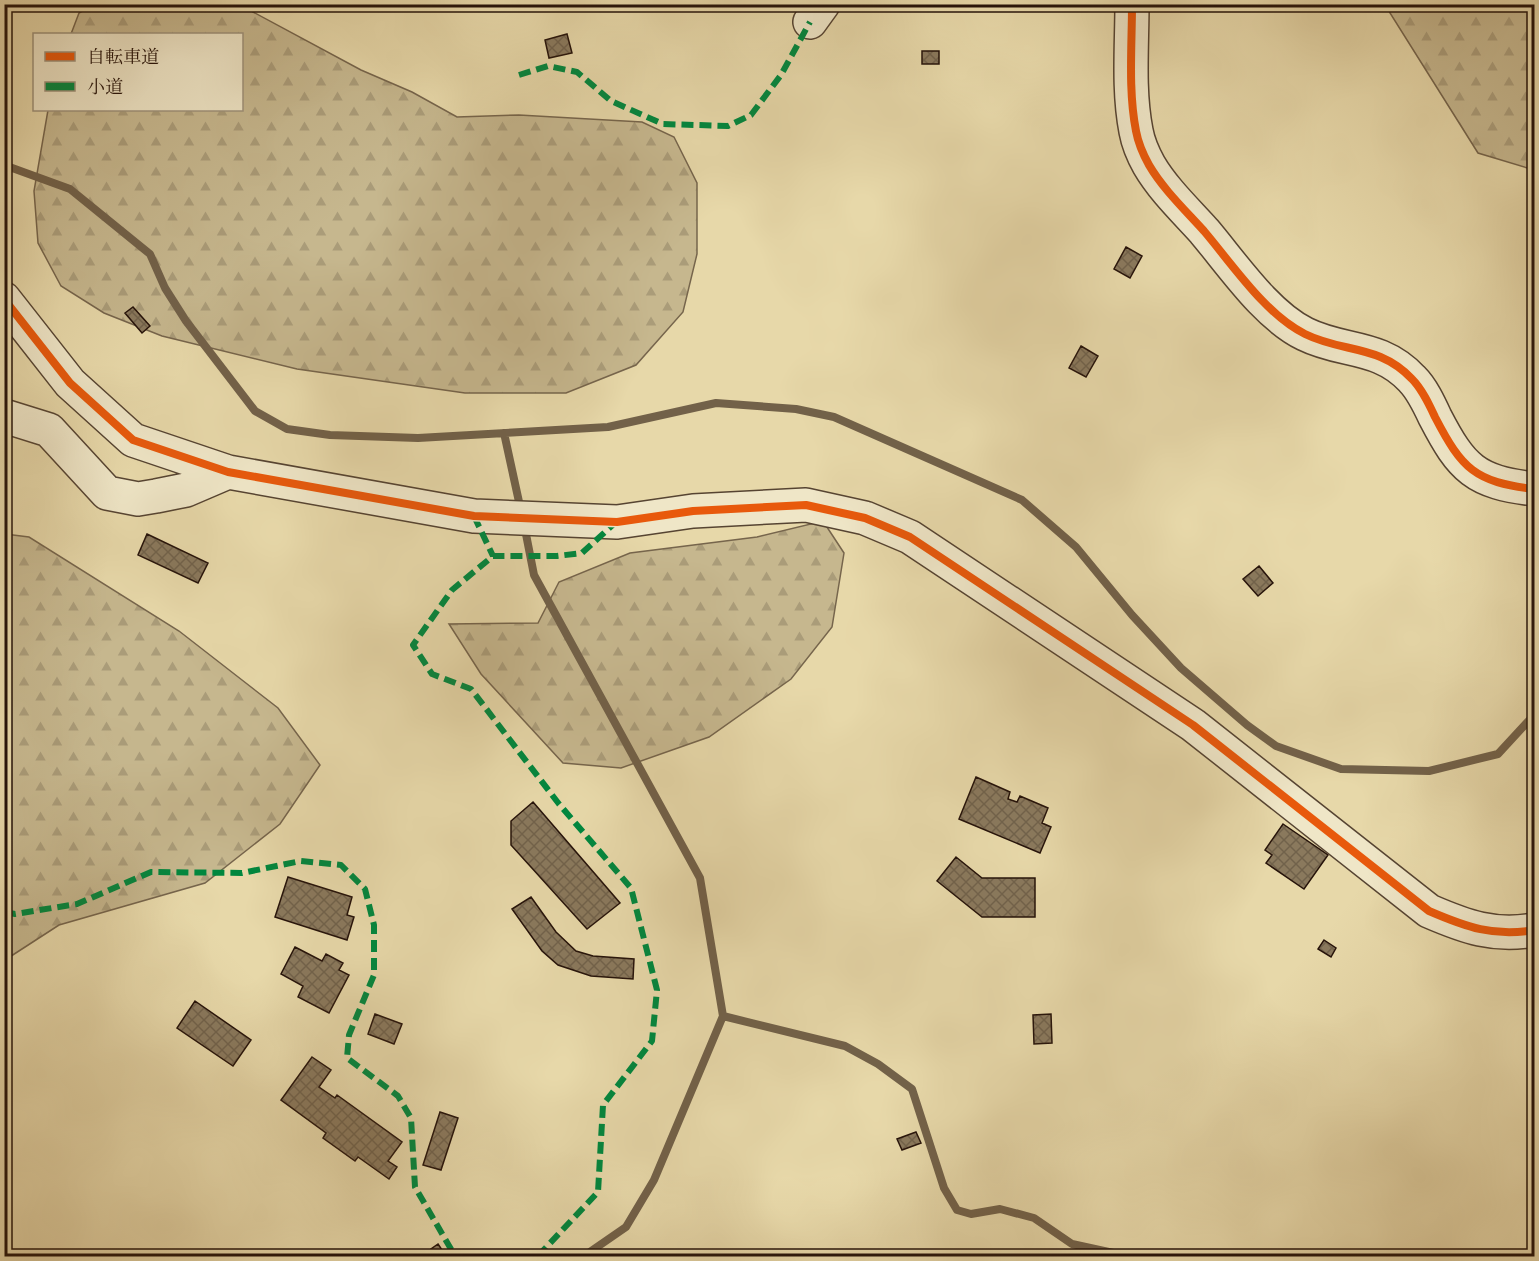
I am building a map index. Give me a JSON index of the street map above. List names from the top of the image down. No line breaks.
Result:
{"legend":["自転車道","小道"]}
